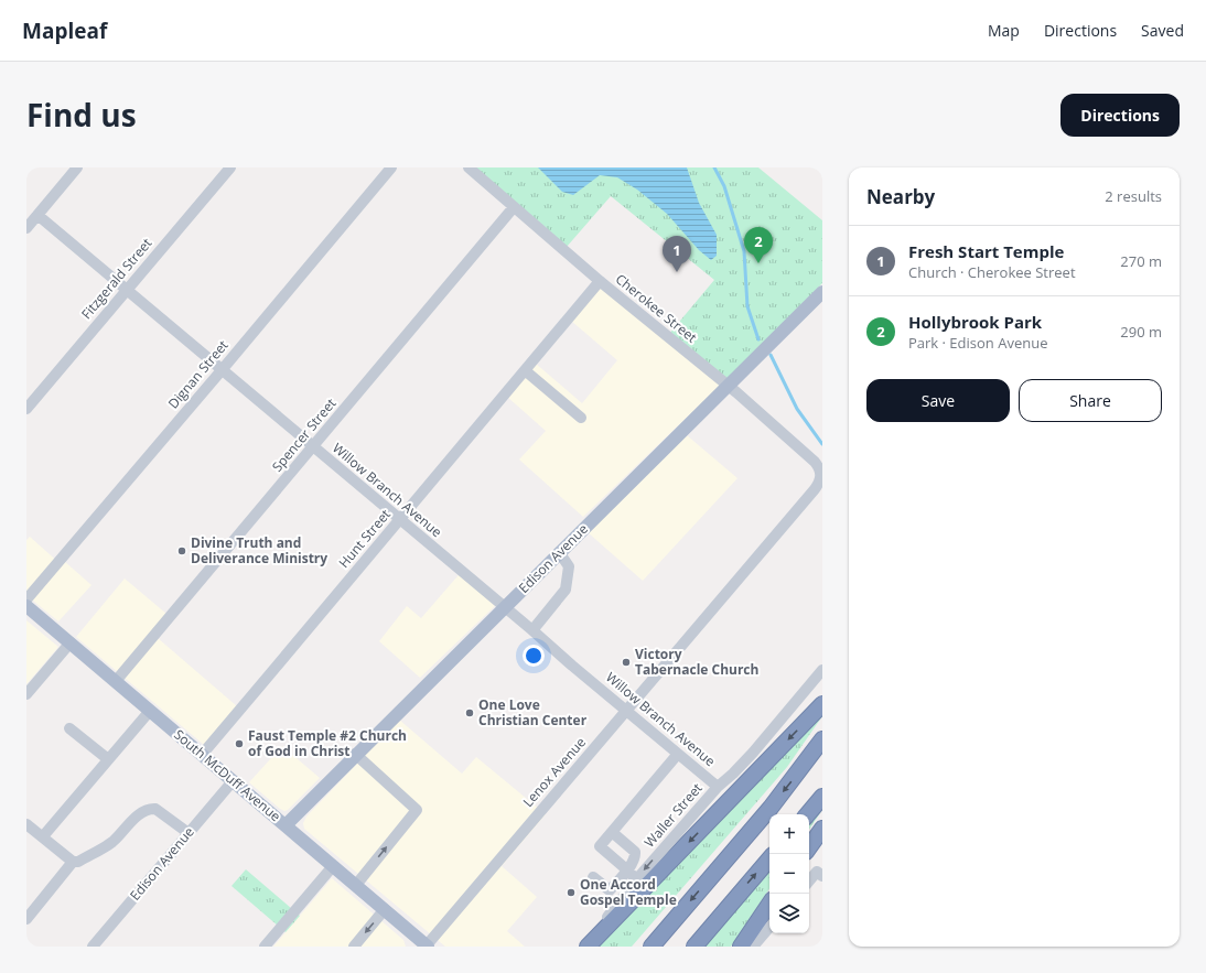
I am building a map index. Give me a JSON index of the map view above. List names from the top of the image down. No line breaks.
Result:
{"streets":{"main road":["Edison Avenue","South McDuff Avenue"],"street":["Fitzgerald Street","Cherokee Street","Dignan Street","Spencer Street","Willow Branch Avenue","Hunt Street","Lenox Avenue","Waller Street"]},"crossings":[["Fitzgerald Street","Willow Branch Avenue"],["Cherokee Street","Spencer Street"],["Cherokee Street","Hunt Street"],["Cherokee Street","Edison Avenue"],["Cherokee Street","Lenox Avenue"],["Dignan Street","Willow Branch Avenue"],["Spencer Street","Willow Branch Avenue"],["Spencer Street","South McDuff Avenue"],["Willow Branch Avenue","Hunt Street"],["Willow Branch Avenue","Edison Avenue"],["Willow Branch Avenue","Lenox Avenue"],["Willow Branch Avenue","Waller Street"],["Hunt Street","South McDuff Avenue"],["Edison Avenue","South McDuff Avenue"],["Lenox Avenue","South McDuff Avenue"]],"places":["Divine Truth and Deliverance Ministry","Victory Tabernacle Church","One Love Christian Center","Faust Temple #2 Church of God in Christ","One Accord Gospel Temple"],"page":{"header":"Mapleaf","nav":["Map","Directions","Saved"],"title":"Find us","buttons":["Directions",["Save","Share"]],"heading":["Nearby","2 results"],"list":[{"mark":"1","name":"Fresh Start Temple","note":"Church · Cherokee Street","value":"270 m"},{"mark":"2","name":"Hollybrook Park","note":"Park · Edison Avenue","value":"290 m"}],"pins":["2","1"],"map_buttons":["+","−"]}}
